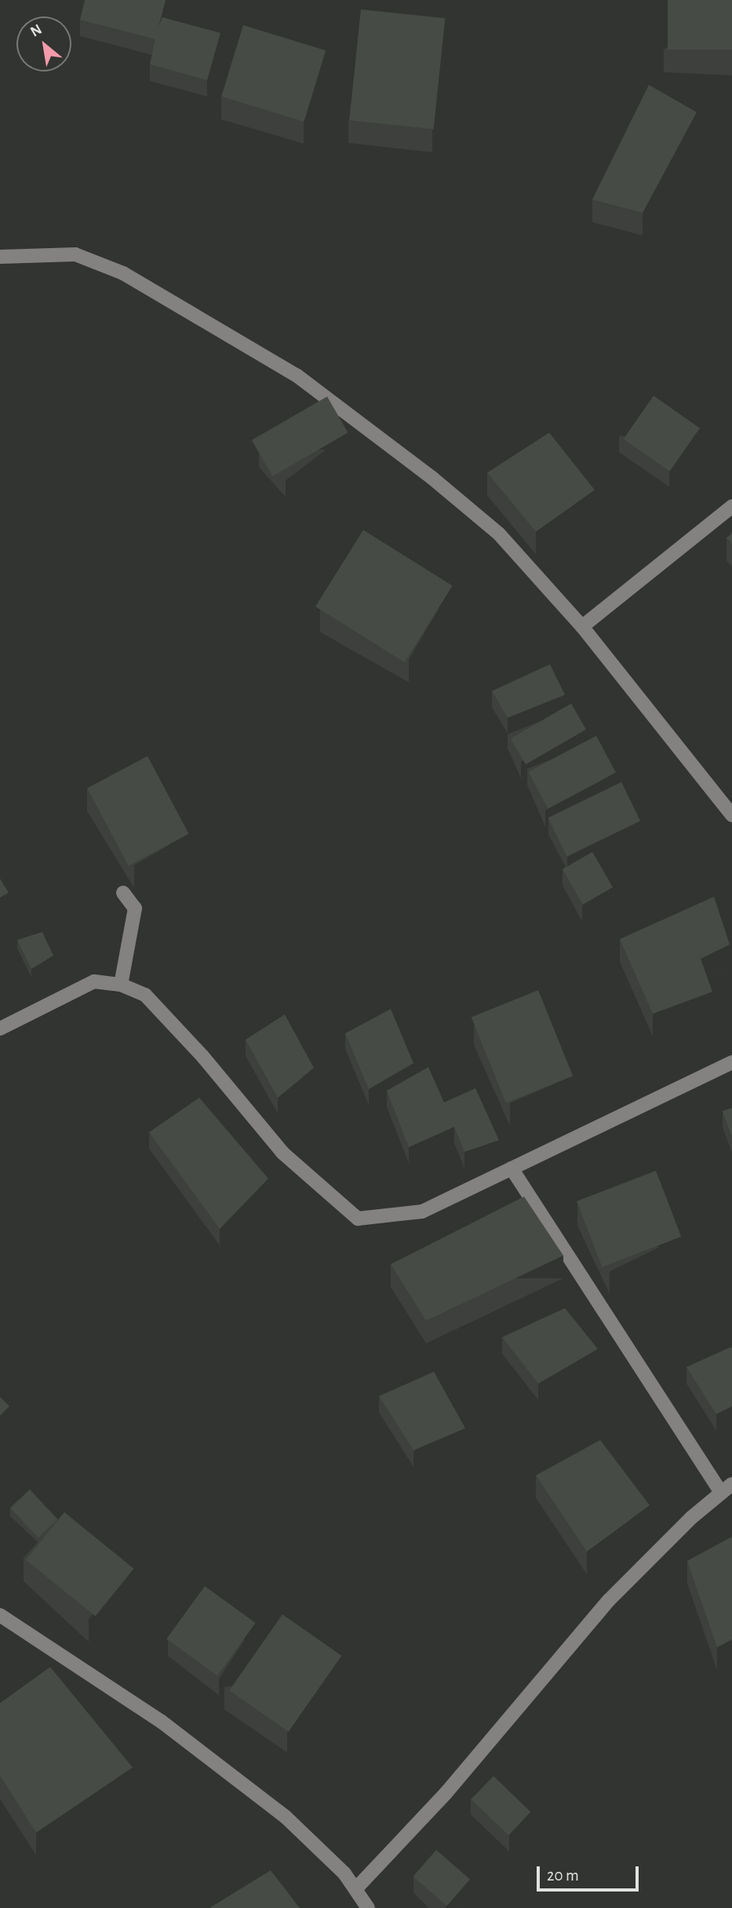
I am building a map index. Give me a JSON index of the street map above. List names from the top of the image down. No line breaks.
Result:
{"scale_bar":"20 m","north":"top left"}
